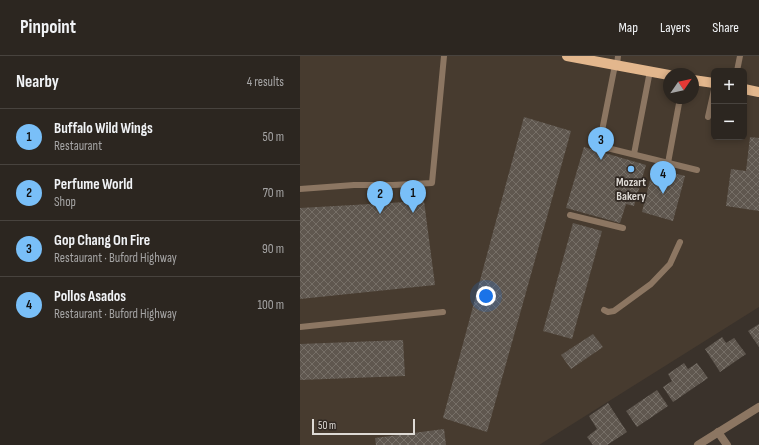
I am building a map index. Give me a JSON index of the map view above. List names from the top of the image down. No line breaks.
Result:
{"places":["Mozart Bakery"],"scale_bar":"50 m","north":"top right","page":{"header":"Pinpoint","nav":["Map","Layers","Share"],"heading":["Nearby","4 results"],"map_buttons":["+","−"],"list":[{"mark":"1","name":"Buffalo Wild Wings","note":"Restaurant","value":"50 m"},{"mark":"2","name":"Perfume World","note":"Shop","value":"70 m"},{"mark":"3","name":"Gop Chang On Fire","note":"Restaurant · Buford Highway","value":"90 m"},{"mark":"4","name":"Pollos Asados","note":"Restaurant · Buford Highway","value":"100 m"}],"pins":["3","4","1","2"],"scale":"50 m"}}
